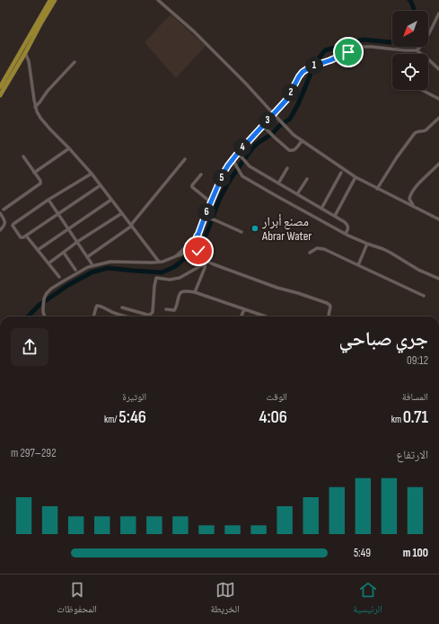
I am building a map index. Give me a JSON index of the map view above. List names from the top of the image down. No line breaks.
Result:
{"places":["مصنع أبرار Abrar Water"],"north":"bottom left","page":{"pins":["1","2","3","4","5","6"],"heading":["جري صباحي","09:12"],"stats":[["المسافة","0.71 km"],["الوقت","4:06"],["الوتيرة","5:46 /km"]],"chart":["الارتفاع","292–297 m"],"list":[{"name":"100 m","note":"5:49"}],"tabs":["الرئيسية","الخريطة","المحفوظات"]}}
